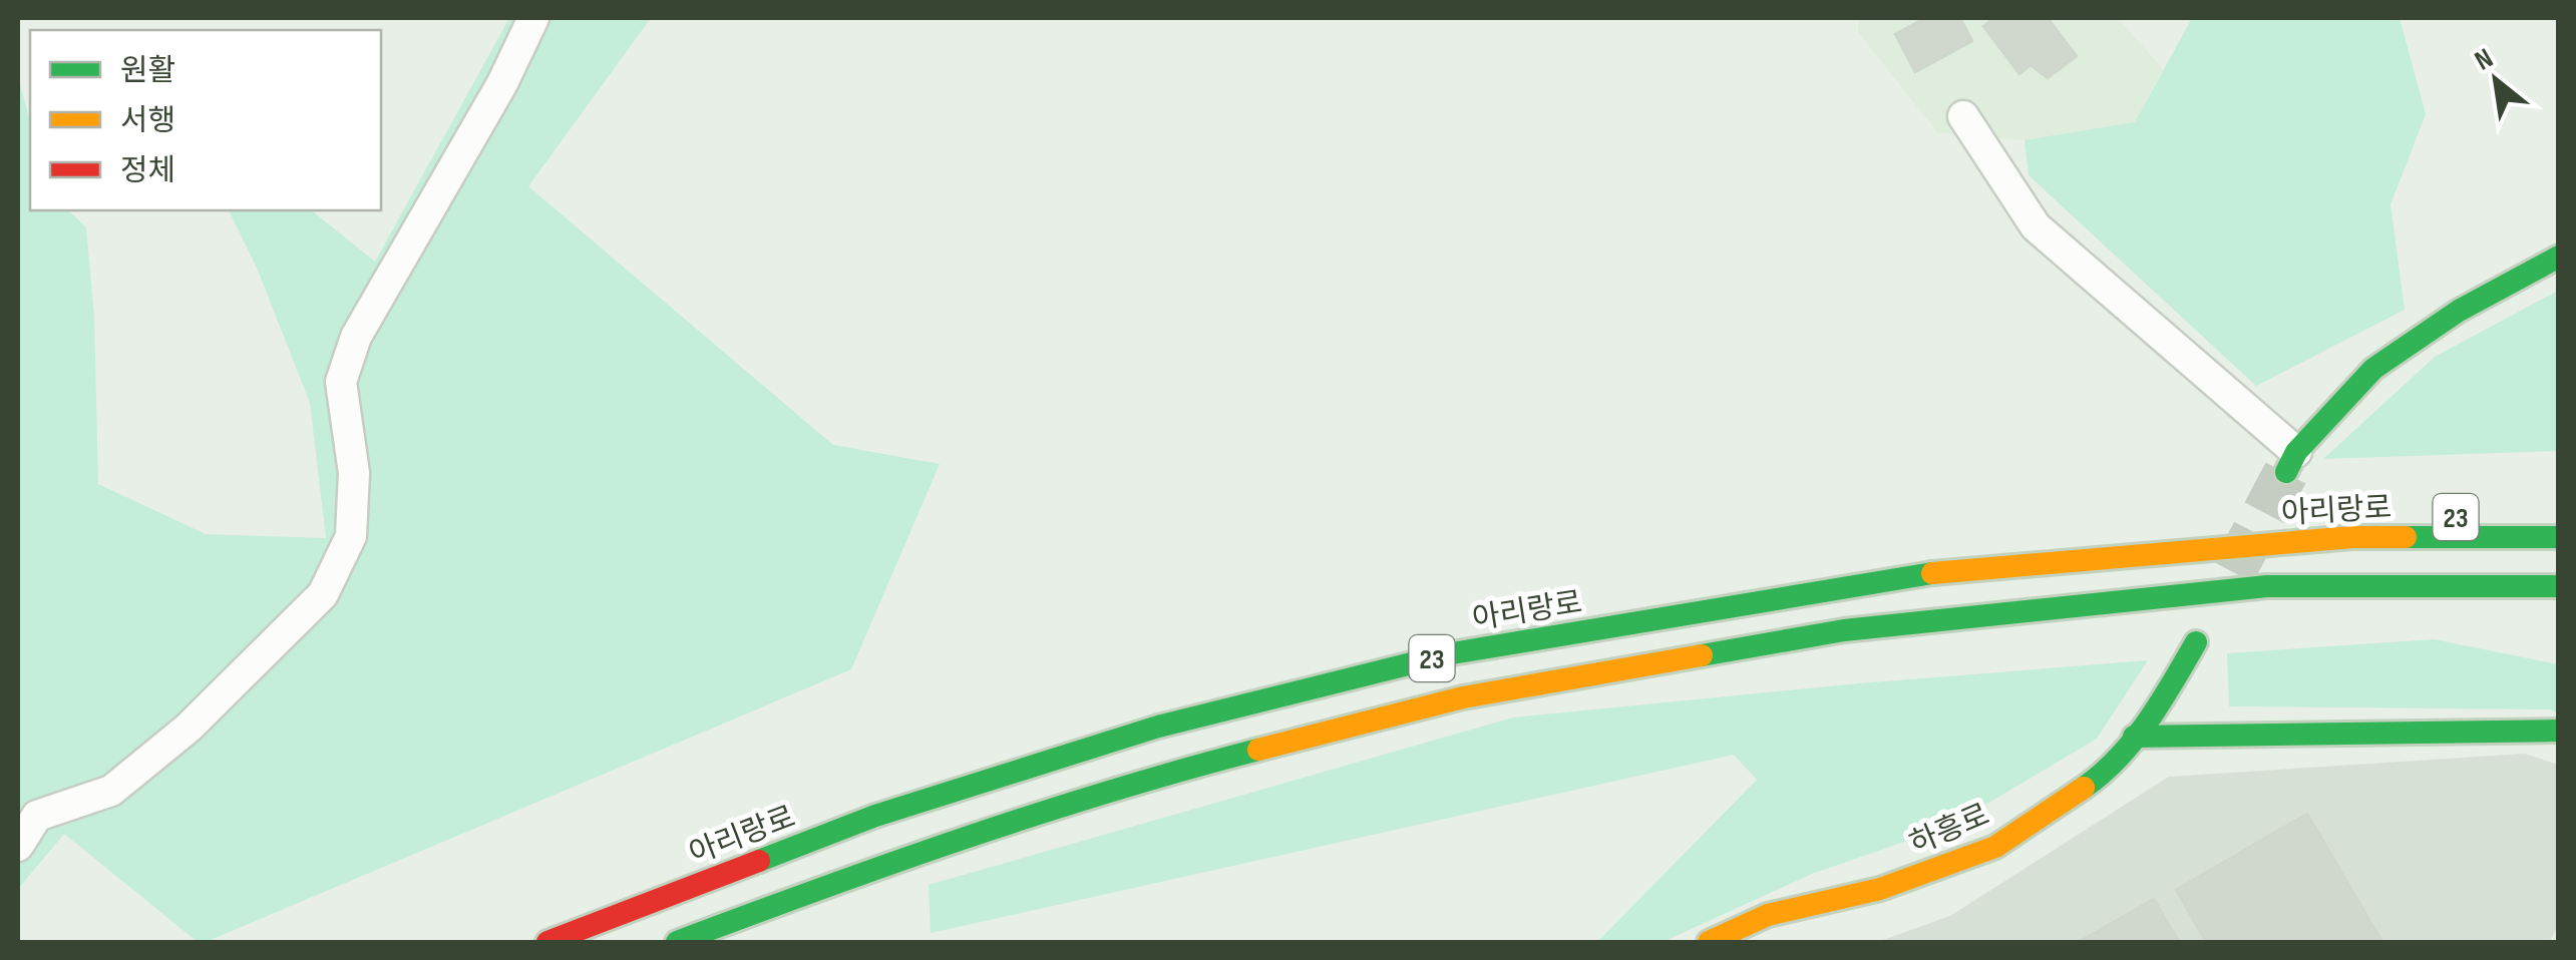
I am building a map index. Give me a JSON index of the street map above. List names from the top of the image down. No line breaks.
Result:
{"streets":{"main road":["아리랑로","23","하흥로"]},"crossings":[["아리랑로","23"]],"legend":["원활","서행","정체"],"north":"top left"}
